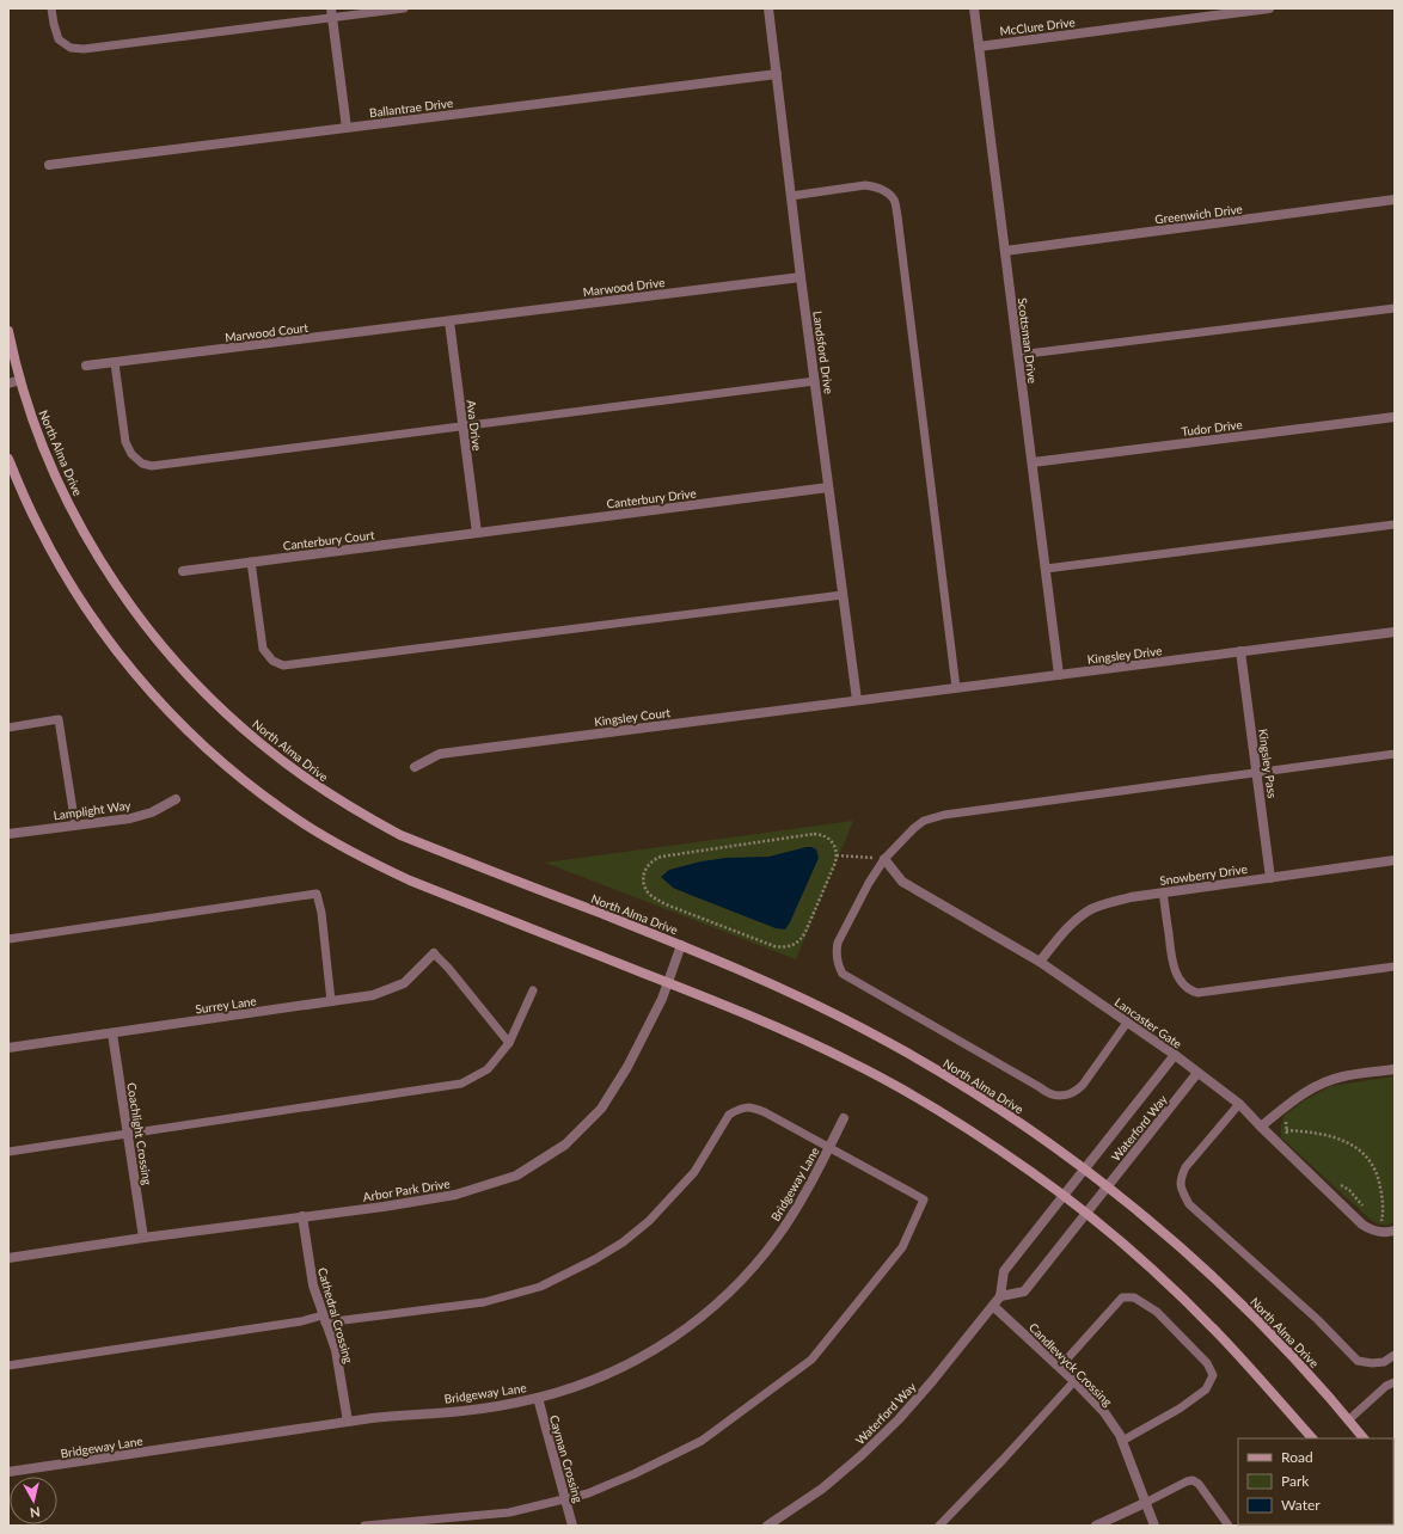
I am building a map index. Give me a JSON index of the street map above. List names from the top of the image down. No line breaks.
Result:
{"streets":{"main road":["North Alma Drive"],"street":["McClure Drive","Ballantrae Drive","Greenwich Drive","Marwood Drive","Marwood Court","Scottsman Drive","Landsford Drive","Ava Drive","Tudor Drive","Canterbury Drive","Canterbury Court","Kingsley Drive","Kingsley Court","Kingsley Pass","Lamplight Way","Snowberry Drive","Surrey Lane","Lancaster Gate","Waterford Way","Coachlight Crossing","Bridgeway Lane","Arbor Park Drive","Cathedral Crossing","Candlewyck Crossing","Cayman Crossing"]},"crossings":[["McClure Drive","Scottsman Drive"],["Ballantrae Drive","Landsford Drive"],["Greenwich Drive","Scottsman Drive"],["Marwood Drive","Marwood Court"],["Marwood Drive","Landsford Drive"],["Marwood Drive","Ava Drive"],["Marwood Court","Ava Drive"],["Scottsman Drive","Tudor Drive"],["Scottsman Drive","Kingsley Drive"],["Landsford Drive","Canterbury Drive"],["Landsford Drive","Kingsley Drive"],["Landsford Drive","Kingsley Court"],["Ava Drive","Canterbury Drive"],["Ava Drive","Canterbury Court"],["North Alma Drive","Waterford Way"],["North Alma Drive","Arbor Park Drive"],["Canterbury Drive","Canterbury Court"],["Kingsley Drive","Kingsley Court"],["Kingsley Drive","Kingsley Pass"],["Kingsley Pass","Snowberry Drive"],["Snowberry Drive","Lancaster Gate"],["Surrey Lane","Coachlight Crossing"],["Lancaster Gate","Waterford Way"],["Waterford Way","Candlewyck Crossing"],["Coachlight Crossing","Arbor Park Drive"],["Bridgeway Lane","Cathedral Crossing"],["Bridgeway Lane","Cayman Crossing"],["Arbor Park Drive","Cathedral Crossing"]],"legend":["Road","Park","Water"],"north":"bottom"}
